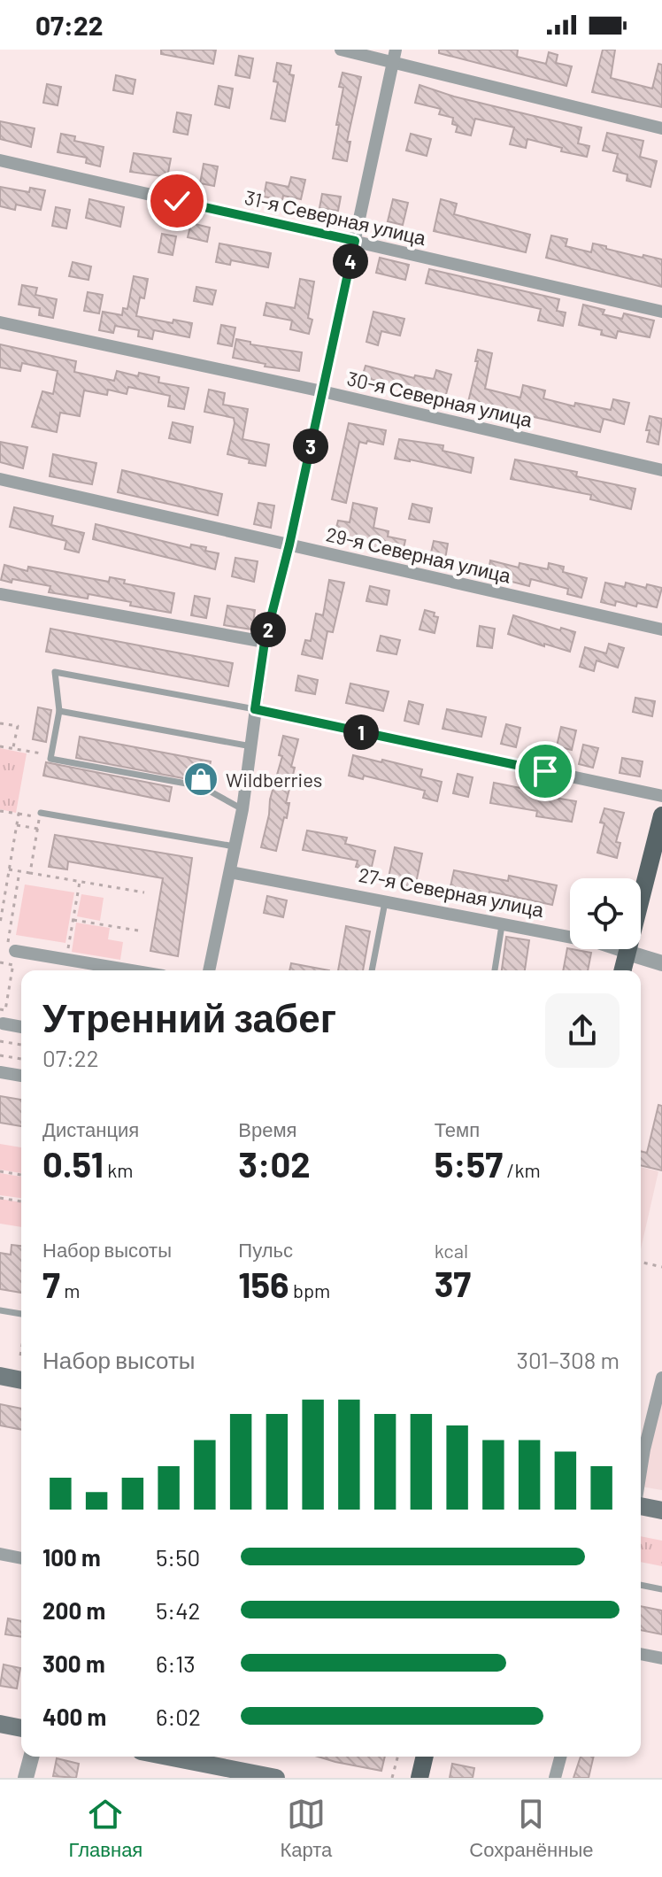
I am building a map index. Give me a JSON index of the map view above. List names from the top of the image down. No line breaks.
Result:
{"streets":{"street":["31-я Северная улица","30-я Северная улица","29-я Северная улица","27-я Северная улица"]},"places":{"shop":["Wildberries"]},"page":{"status":"07:22","pins":["4","3","2","1"],"heading":["Утренний забег","07:22"],"stats":[["Дистанция","0.51 km"],["Время","3:02"],["Темп","5:57 /km"],["Набор высоты","7 m"],["Пульс","156 bpm"],["kcal","37"]],"chart":["Набор высоты","301–308 m"],"list":[{"name":"100 m","note":"5:50"},{"name":"200 m","note":"5:42"},{"name":"300 m","note":"6:13"},{"name":"400 m","note":"6:02"}],"tabs":["Главная","Карта","Сохранённые"]}}
